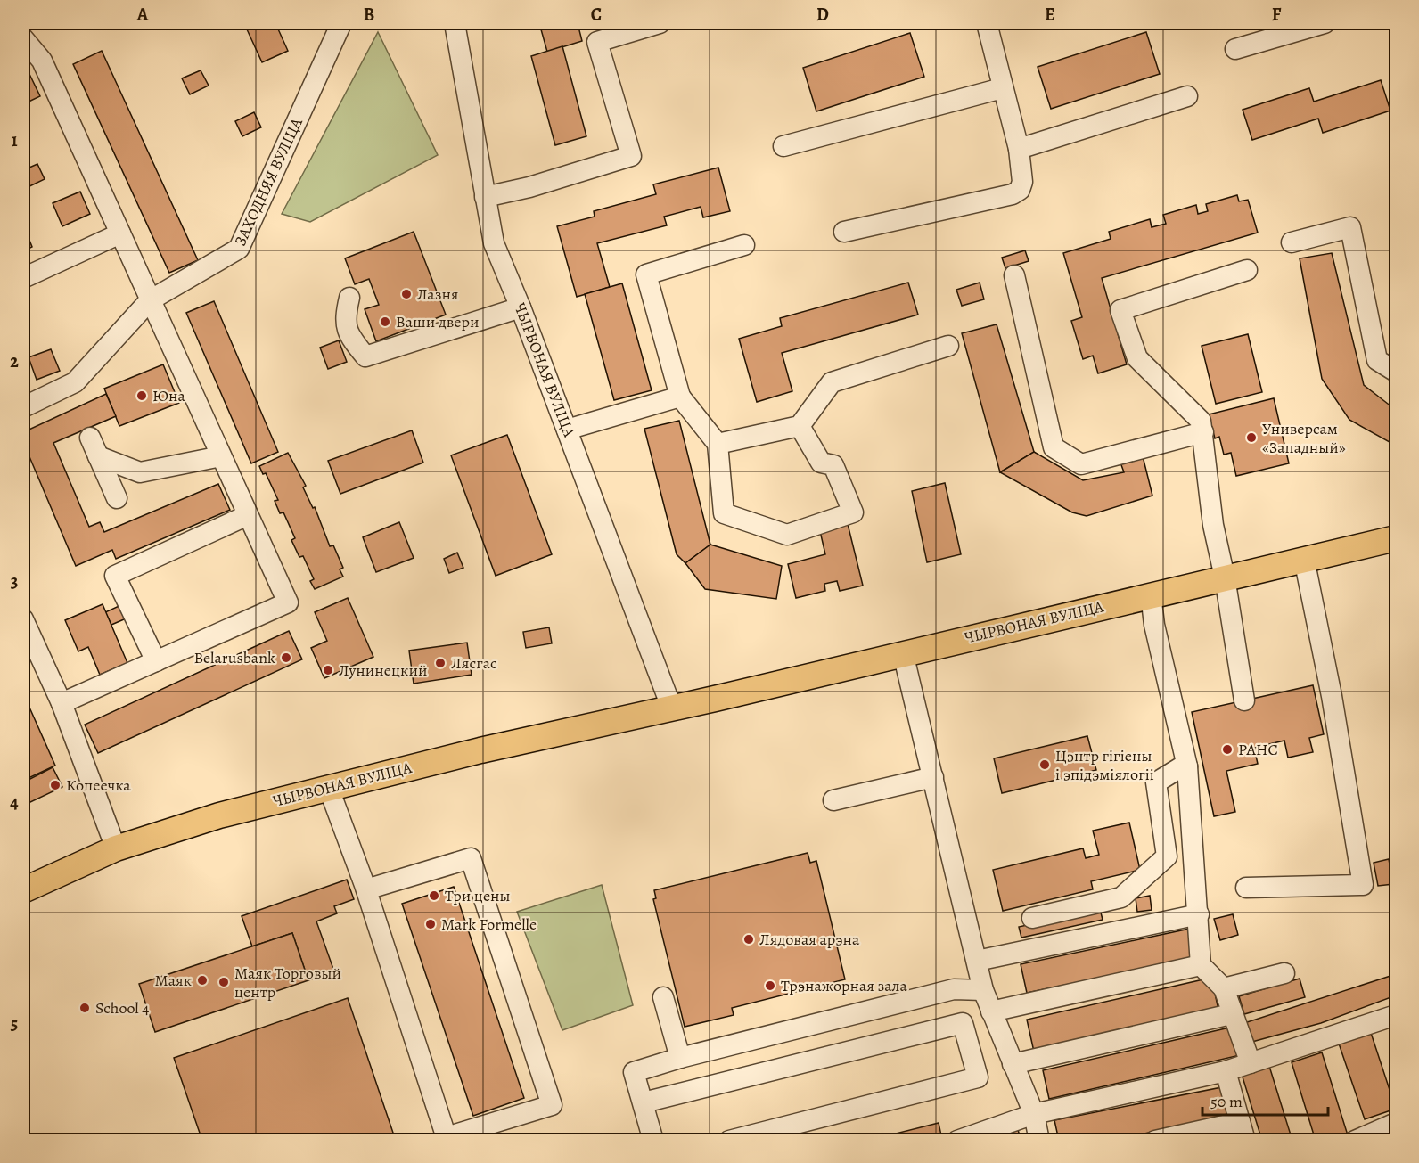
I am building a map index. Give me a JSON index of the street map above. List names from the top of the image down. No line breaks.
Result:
{"streets":{"main road":["ЧЫРВОНАЯ ВУЛІЦА"],"street":["ЗАХОДНЯЯ ВУЛІЦА"]},"places":["Лазня","Ваши двери","Юна","Универсам «Западный»","Belarusbank","Лясгас","Лунинецкий","РАНС","Цэнтр гігіены і эпідэміялогіі","Копеечка","Три цены","Mark Formelle","Лядовая арэна","Маяк","Маяк Торговый центр","Трэнажорная зала","School 4"],"scale_bar":"50 m","grid":{"columns":["A","B","C","D","E","F"],"rows":["1","2","3","4","5"]}}
